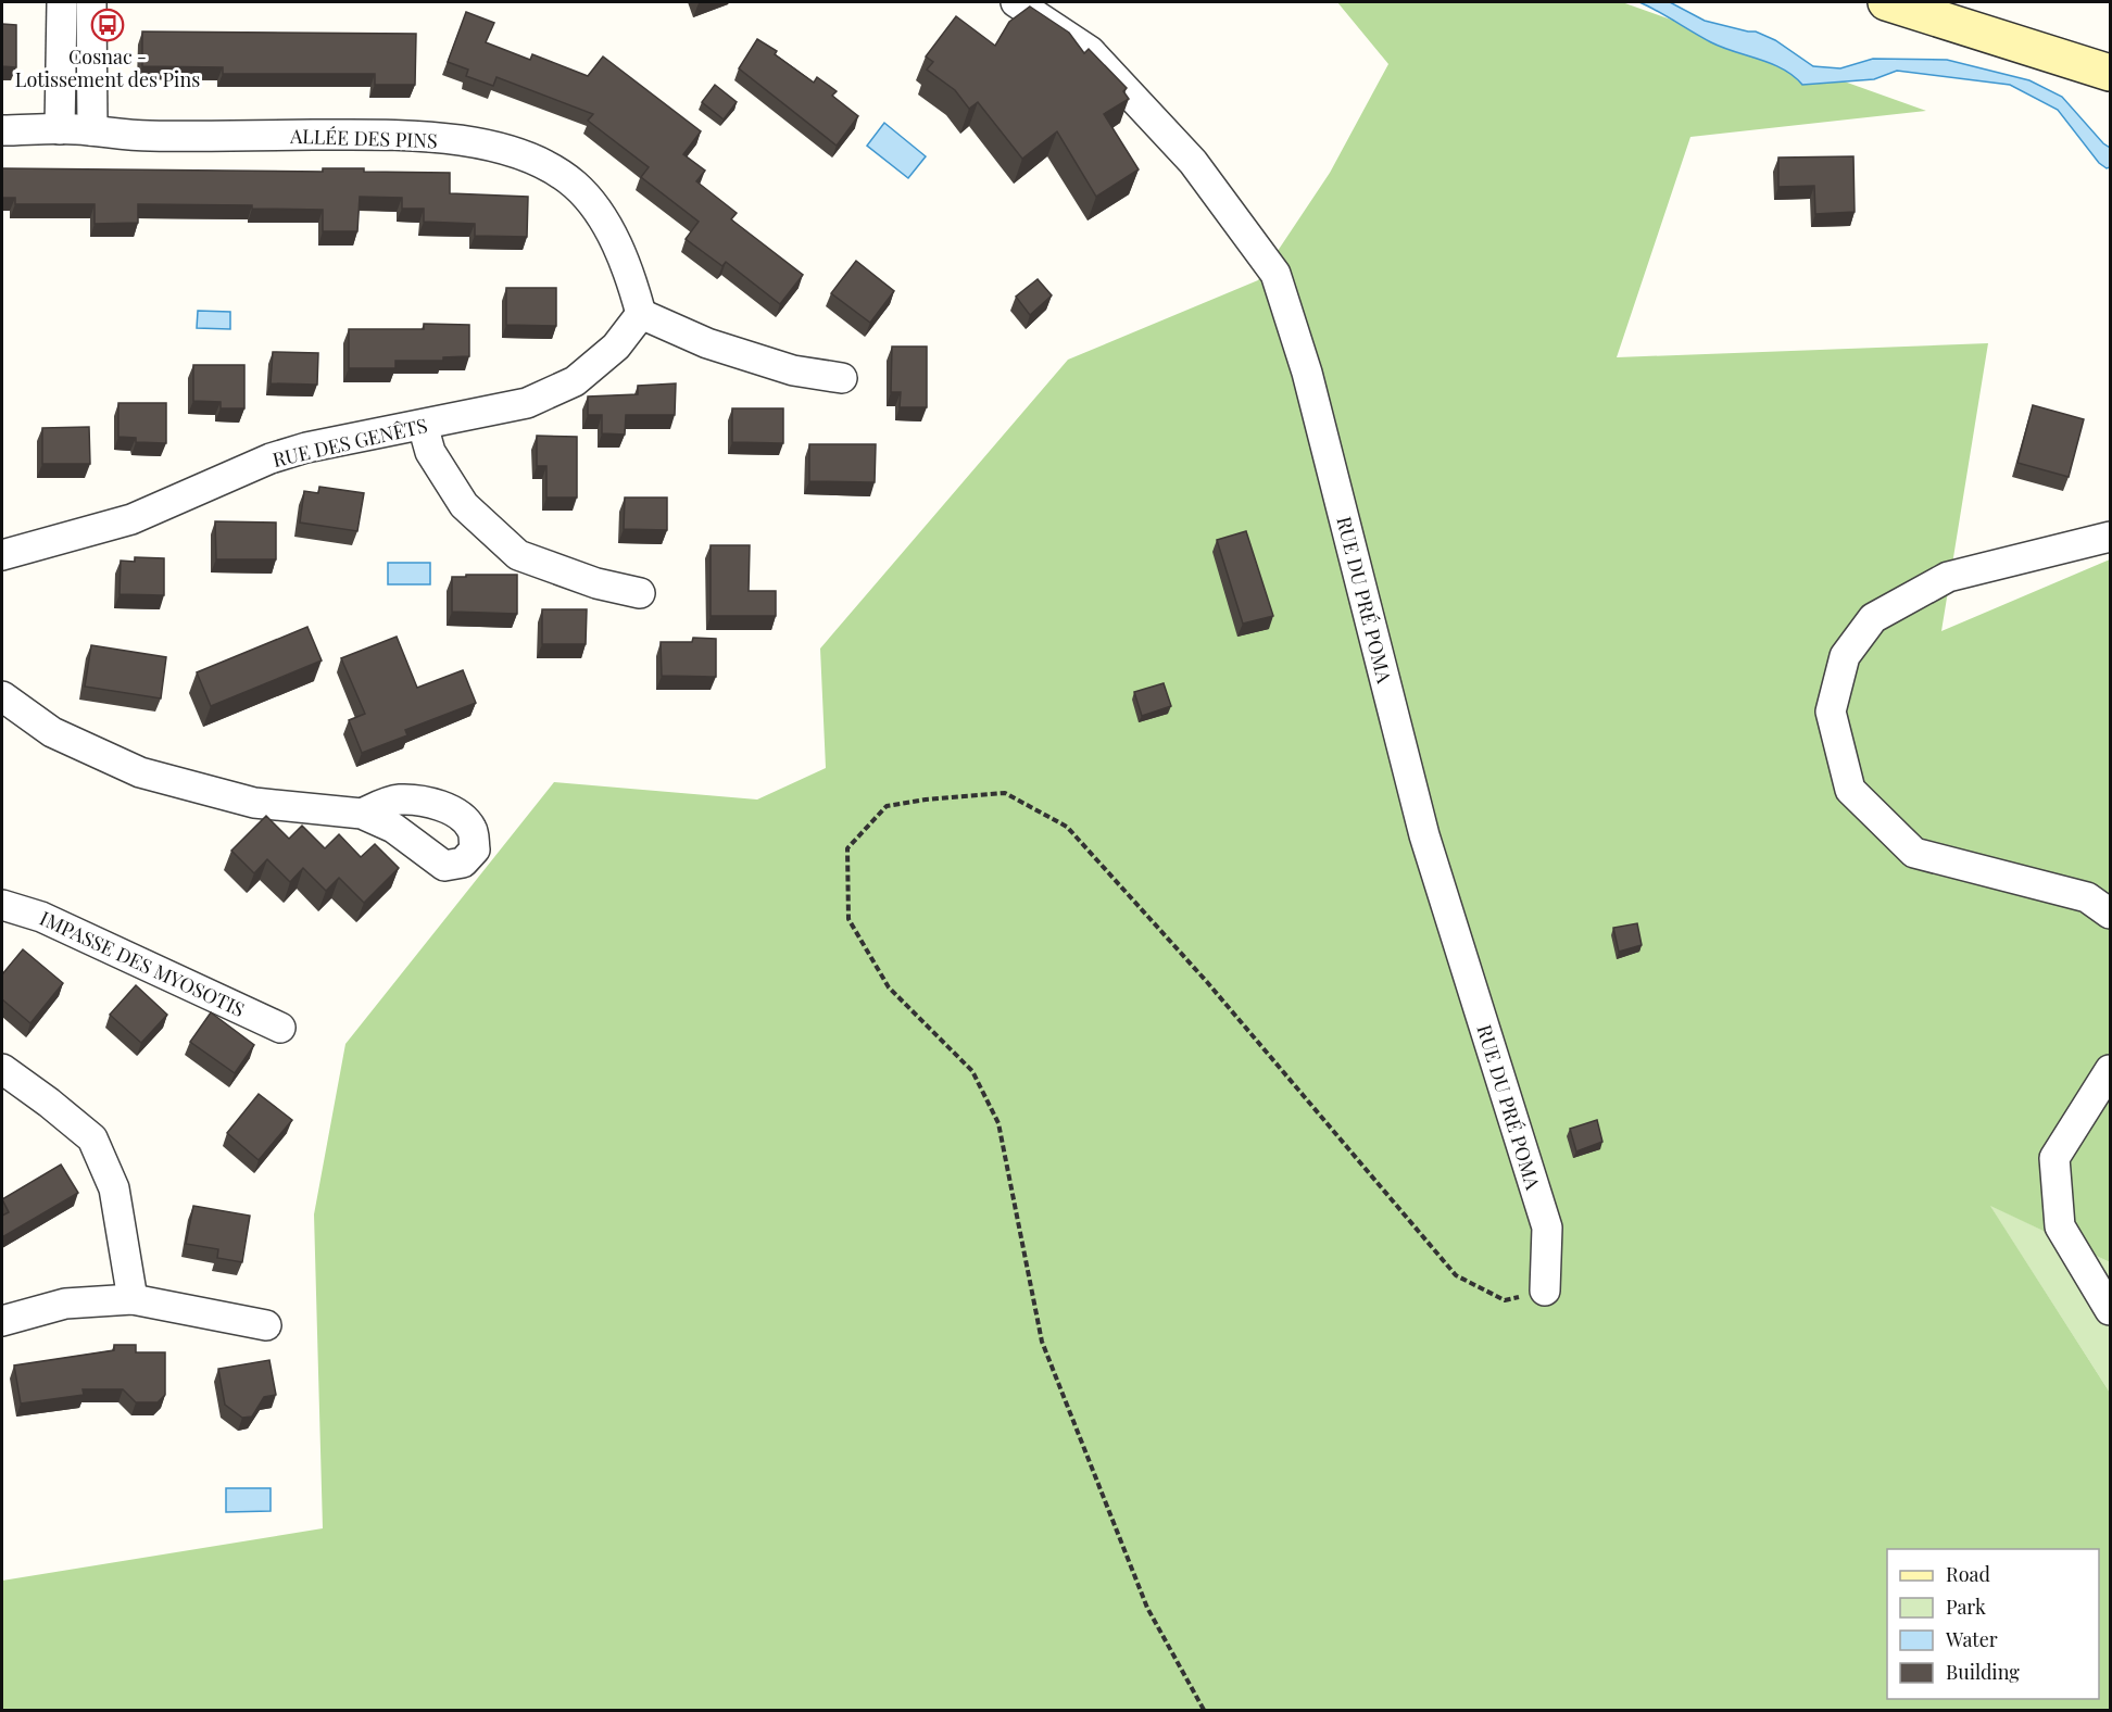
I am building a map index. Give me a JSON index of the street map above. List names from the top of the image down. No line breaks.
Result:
{"streets":{"street":["ALLÉE DES PINS","RUE DES GENÊTS","RUE DU PRÉ POMA","IMPASSE DES MYOSOTIS"]},"crossings":[["ALLÉE DES PINS","RUE DES GENÊTS"]],"places":{"bus stop":["Cosnac - Lotissement des Pins"]},"legend":["Road","Park","Water","Building"]}
